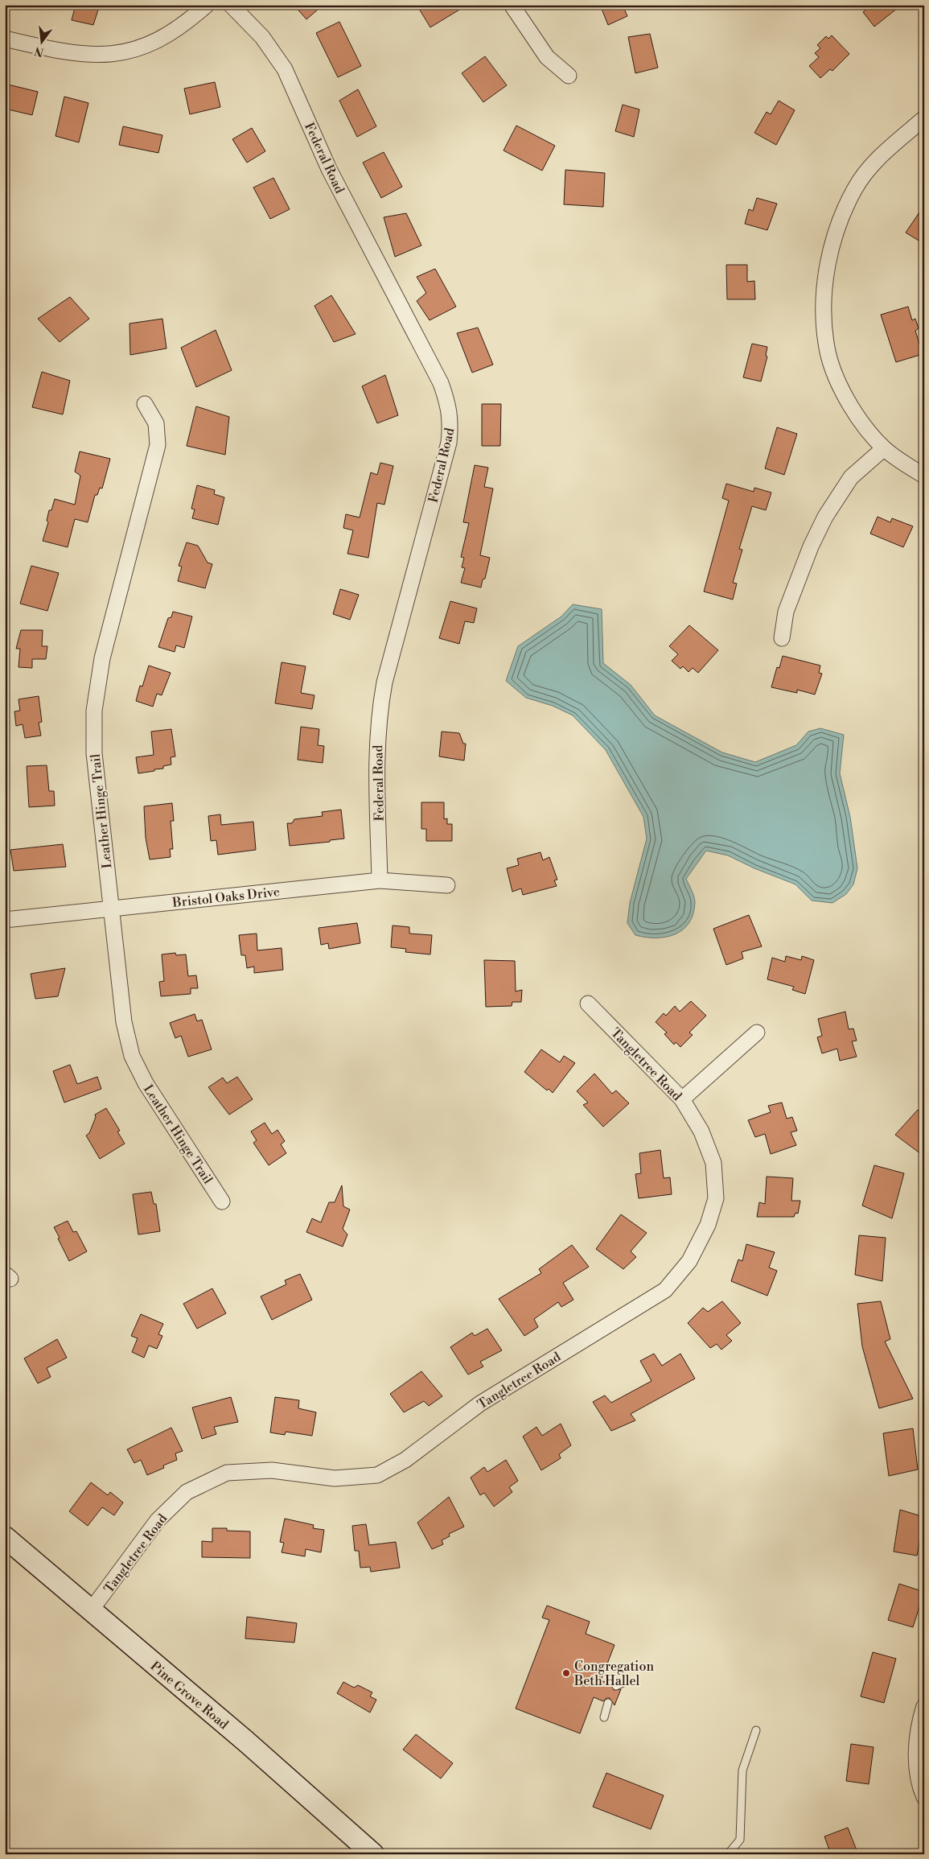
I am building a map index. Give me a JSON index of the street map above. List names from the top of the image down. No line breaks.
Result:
{"streets":{"main road":["Pine Grove Road"],"street":["Federal Road","Leather Hinge Trail","Bristol Oaks Drive","Tangletree Road"]},"crossings":[["Federal Road","Bristol Oaks Drive"],["Leather Hinge Trail","Bristol Oaks Drive"],["Tangletree Road","Pine Grove Road"]],"places":["Congregation Beth Hallel"],"north":"bottom"}
